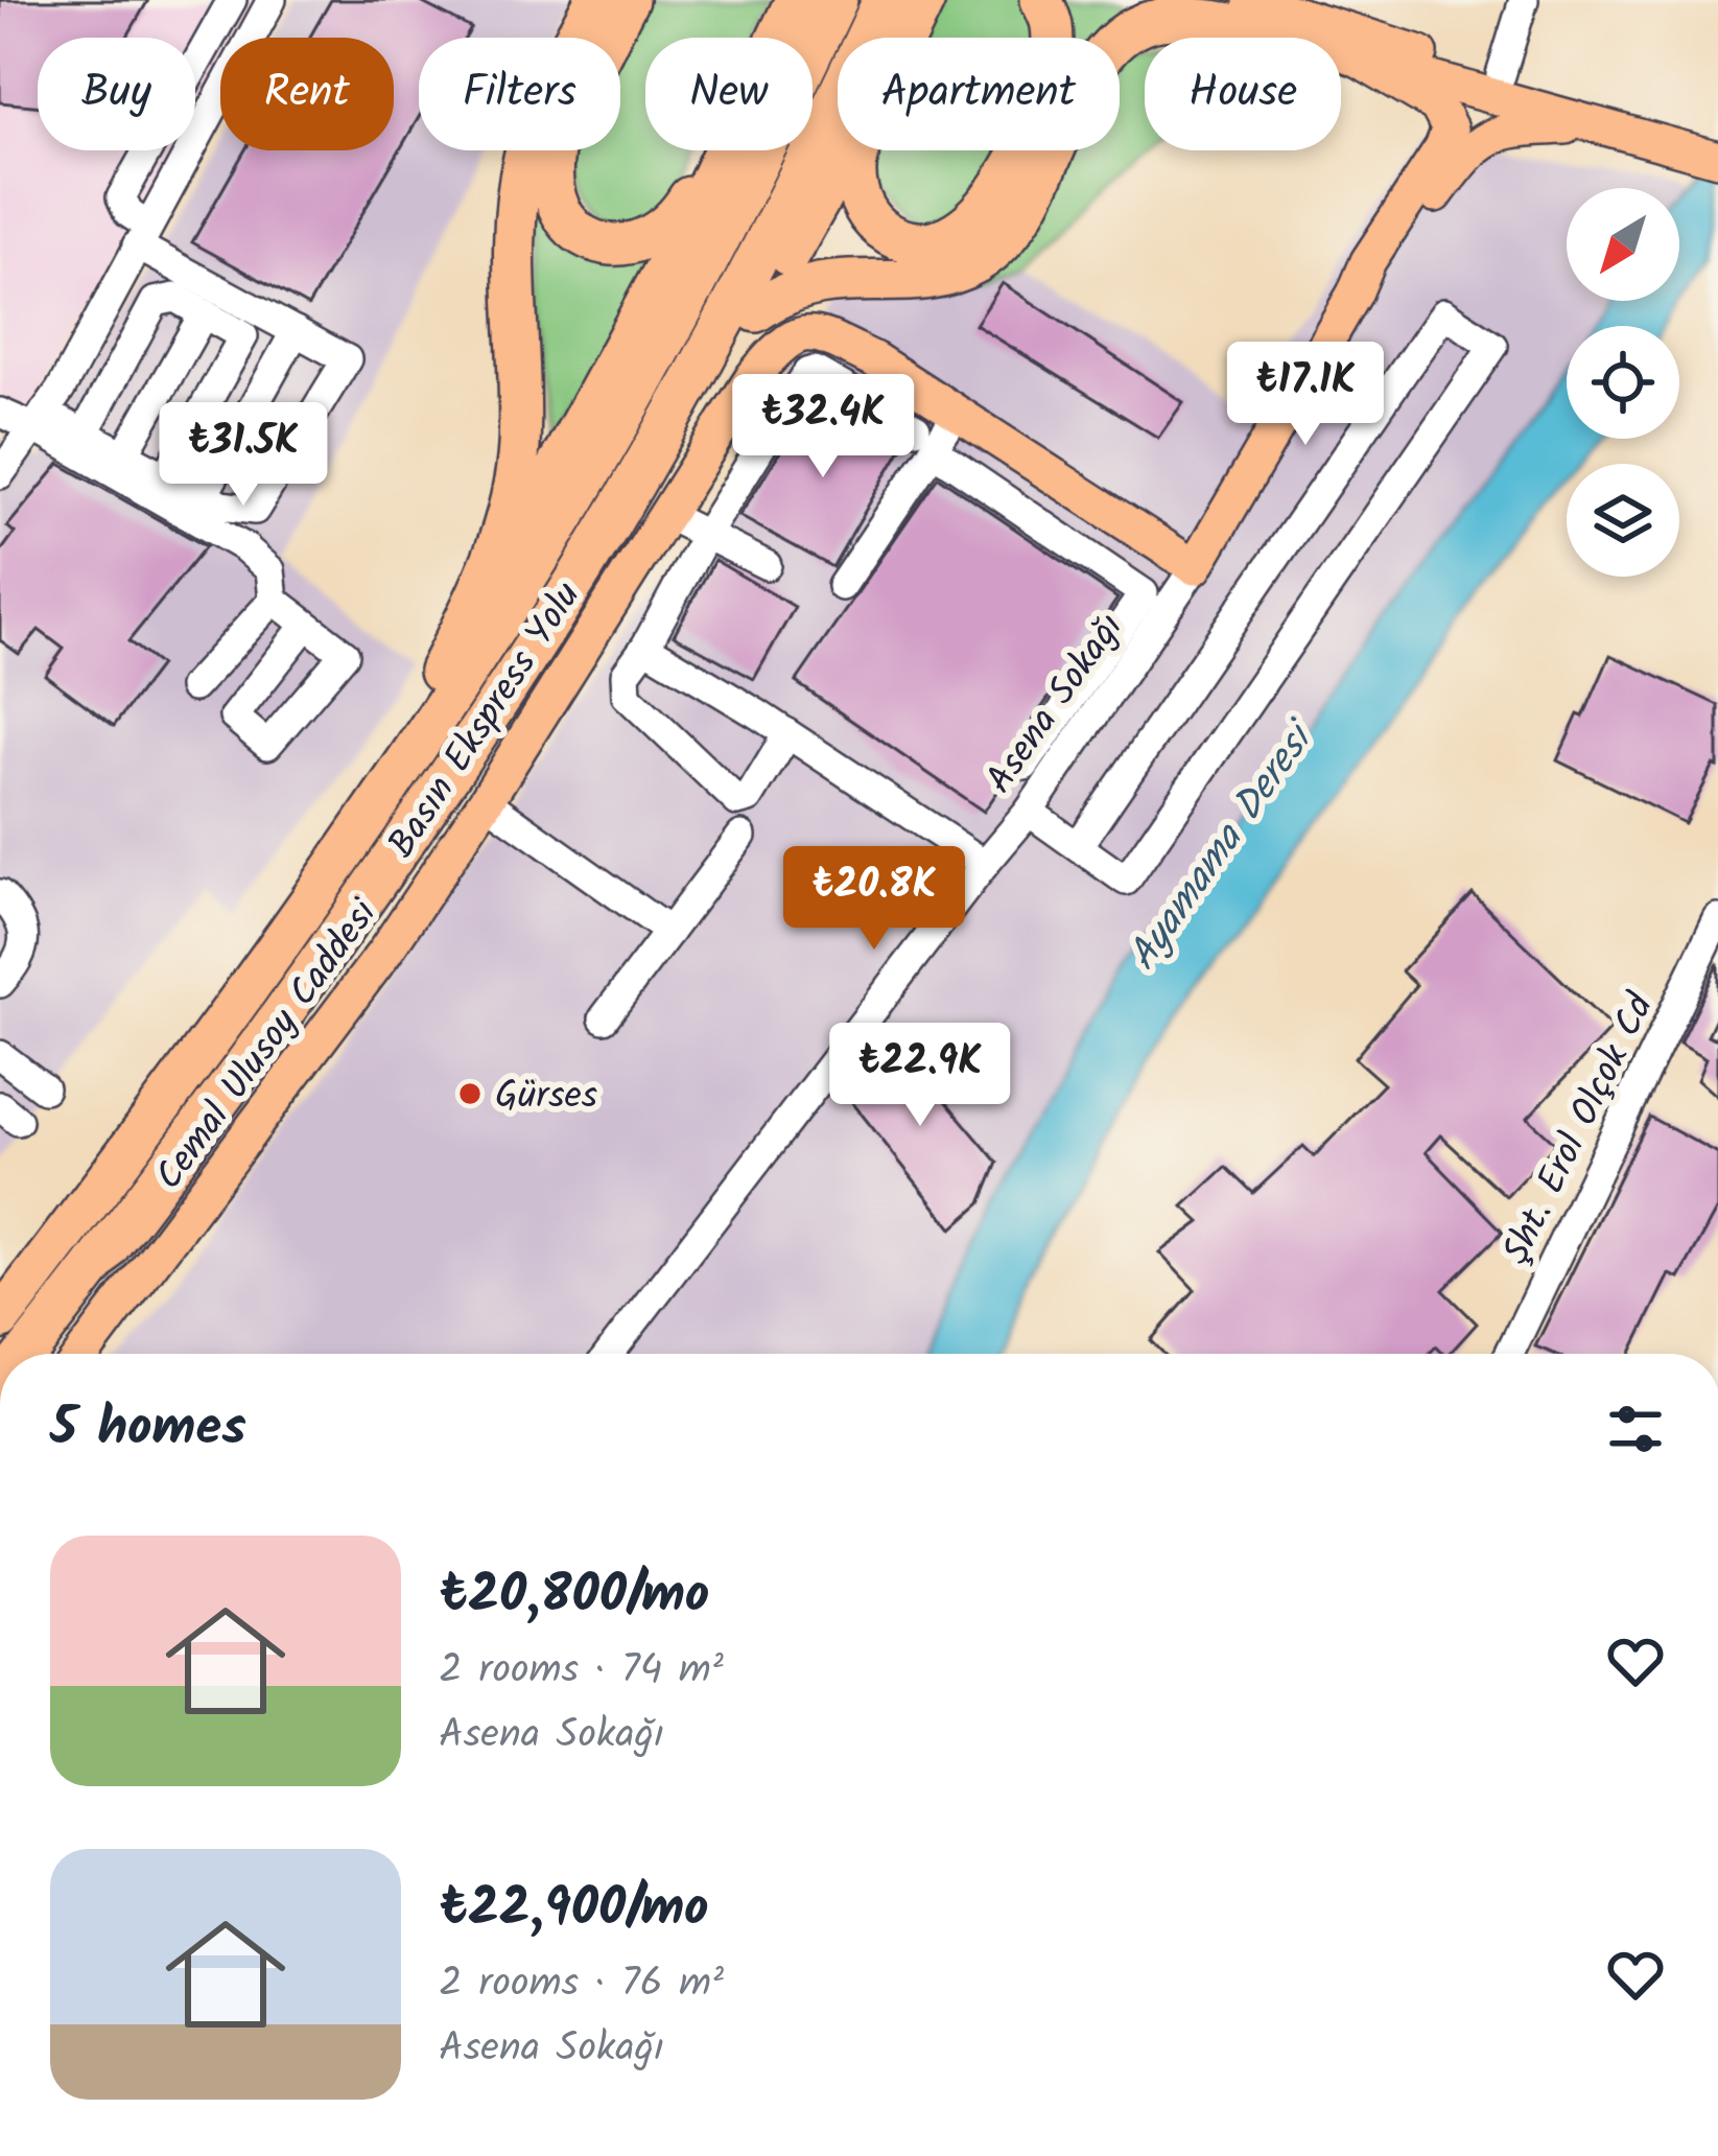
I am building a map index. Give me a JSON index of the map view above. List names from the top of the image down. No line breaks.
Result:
{"streets":{"highway":["Basın Ekspress Yolu"],"main road":["Asena Sokağı","Cemal Ulusoy Caddesi"],"street":["Şht. Erol Olçok Cd"]},"crossings":[["Asena Sokağı","Cemal Ulusoy Caddesi"]],"water":["Ayamama Deresi"],"places":["Gürses"],"north":"bottom left","page":{"chip":["Buy","Rent","Filters","New","Apartment","House"],"price":["₺17.1K","₺32.4K","₺31.5K","₺20.8K","₺22.9K"],"heading":"5 homes","list":[{"name":"₺20,800/mo","note":"2 rooms · 74 m² · Asena Sokağı"},{"name":"₺22,900/mo","note":"2 rooms · 76 m² · Asena Sokağı"}]}}
